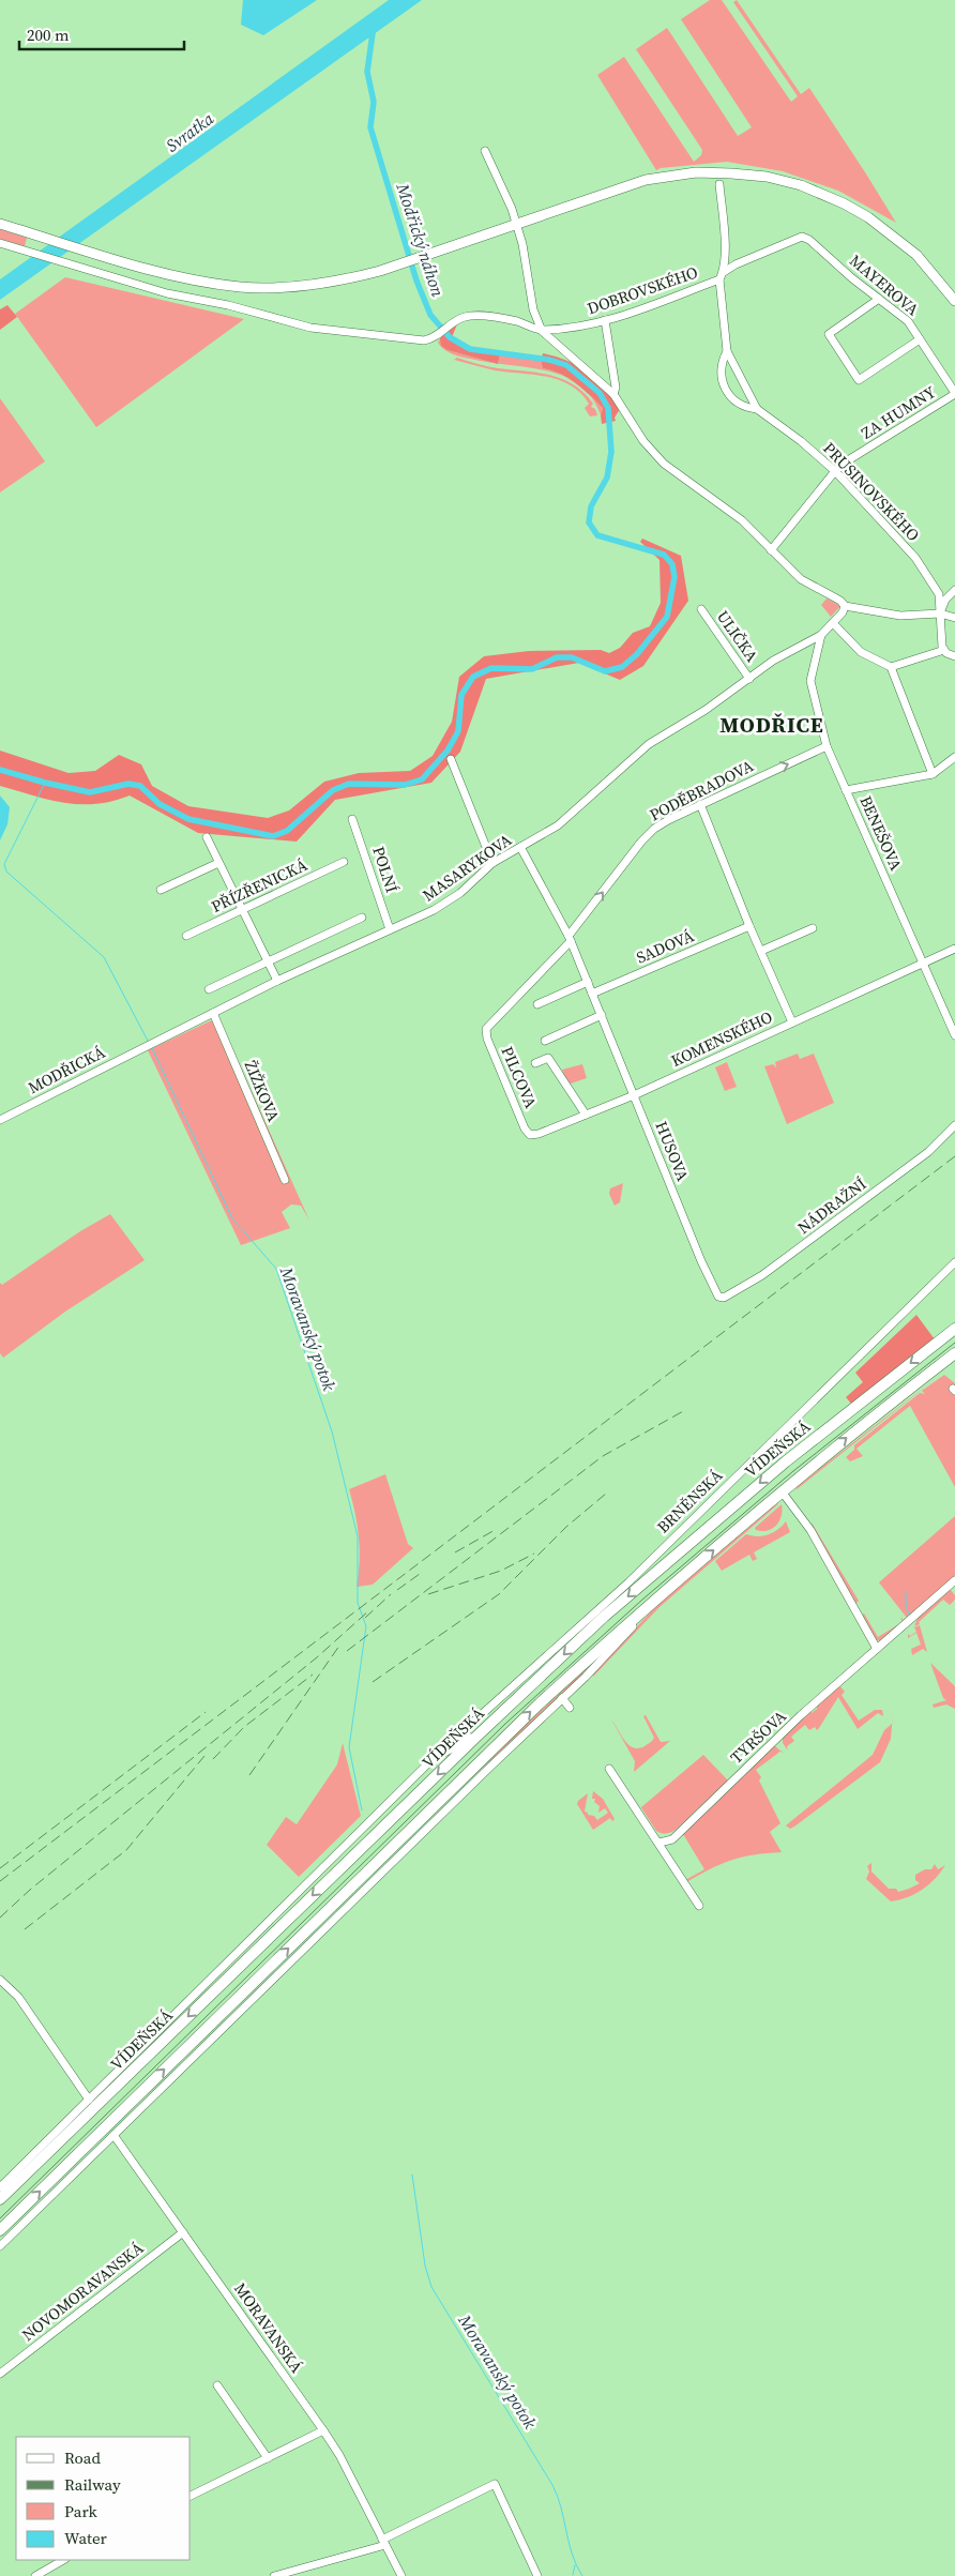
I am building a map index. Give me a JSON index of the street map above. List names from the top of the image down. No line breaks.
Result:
{"streets":{"highway":["VÍDEŇSKÁ"],"street":["MAYEROVA","DOBROVSKÉHO","ZA HUMNY","PRUSINOVSKÉHO","ULIČKA","PODĚBRADOVA","BENEŠOVA","MASARYKOVA","POLNÍ","PŘÍZŘENICKÁ","SADOVÁ","KOMENSKÉHO","MODŘICKÁ","PILCOVA","ŽIŽKOVA","HUSOVA","NÁDRAŽNÍ","BRNĚNSKÁ","TYRŠOVA","NOVOMORAVANSKÁ","MORAVANSKÁ"]},"crossings":[["MAYEROVA","DOBROVSKÉHO"],["MAYEROVA","ZA HUMNY"],["DOBROVSKÉHO","PRUSINOVSKÉHO"],["ZA HUMNY","PRUSINOVSKÉHO"],["ULIČKA","MASARYKOVA"],["PODĚBRADOVA","BENEŠOVA"],["PODĚBRADOVA","PILCOVA"],["PODĚBRADOVA","HUSOVA"],["BENEŠOVA","MASARYKOVA"],["BENEŠOVA","KOMENSKÉHO"],["MASARYKOVA","POLNÍ"],["MASARYKOVA","MODŘICKÁ"],["MASARYKOVA","ŽIŽKOVA"],["MASARYKOVA","HUSOVA"],["SADOVÁ","HUSOVA"],["KOMENSKÉHO","PILCOVA"],["KOMENSKÉHO","HUSOVA"],["HUSOVA","NÁDRAŽNÍ"],["VÍDEŇSKÁ","BRNĚNSKÁ"],["NOVOMORAVANSKÁ","MORAVANSKÁ"]],"one_way":["PODĚBRADOVA"],"districts":["MODŘICE"],"water":["Svratka","Modřický náhon","Moravanský potok"],"legend":["Road","Railway","Park","Water"],"scale_bar":"200 m"}
